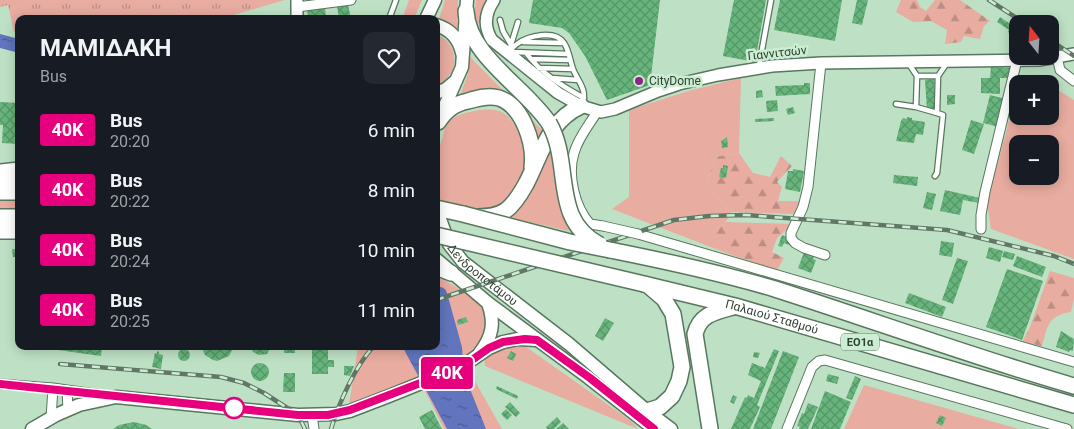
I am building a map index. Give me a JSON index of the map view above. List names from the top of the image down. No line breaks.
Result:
{"streets":{"highway":["Παλαιού Σταθμού","ΕΟ1α"],"main road":["Δενδροποτάμου"],"street":["Γιαννιτσών"]},"crossings":[["Παλαιού Σταθμού","ΕΟ1α"]],"places":["CityDome"],"lines":["bus line 40Κ"],"north":"top","page":{"on_map":"40Κ","map_buttons":["+","−"],"heading":["ΜΑΜΙΔΑΚΗ","Bus"],"list":[{"mark":"40Κ","name":"Bus","note":"20:20","value":"6 min"},{"mark":"40Κ","name":"Bus","note":"20:22","value":"8 min"},{"mark":"40Κ","name":"Bus","note":"20:24","value":"10 min"},{"mark":"40Κ","name":"Bus","note":"20:25","value":"11 min"}]}}
